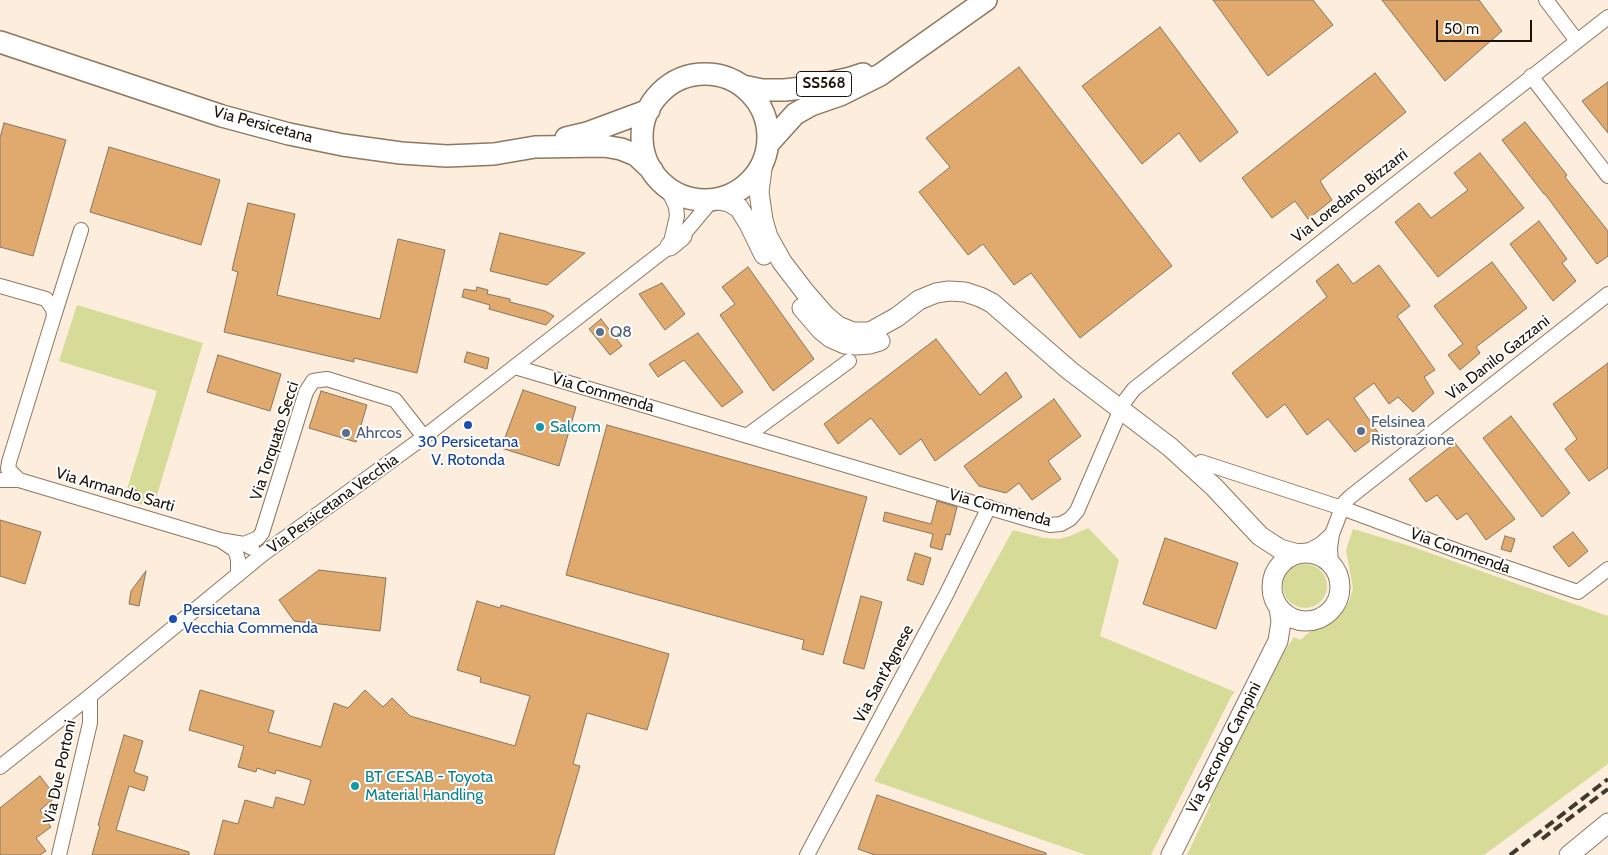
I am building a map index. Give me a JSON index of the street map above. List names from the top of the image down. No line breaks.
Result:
{"streets":{"main road":["SS568","Via Persicetana"],"street":["Via Loredano Bizzarri","Via Danilo Gazzani","Via Commenda","Via Torquato Secci","Via Armando Sarti","Via Persicetana Vecchia","Via Sant'Agnese","Via Secondo Campini","Via Due Portoni"]},"crossings":[["SS568","Via Persicetana"],["SS568","Via Persicetana Vecchia"],["Via Persicetana","Via Persicetana Vecchia"],["Via Loredano Bizzarri","Via Commenda"],["Via Danilo Gazzani","Via Commenda"],["Via Commenda","Via Persicetana Vecchia"],["Via Commenda","Via Sant'Agnese"],["Via Torquato Secci","Via Armando Sarti"],["Via Torquato Secci","Via Persicetana Vecchia"],["Via Armando Sarti","Via Persicetana Vecchia"],["Via Persicetana Vecchia","Via Due Portoni"]],"places":["Q8","30 Persicetana V. Rotonda","Salcom","Felsinea Ristorazione","Ahrcos","Persicetana Vecchia Commenda","BT CESAB - Toyota Material Handling"],"scale_bar":"50 m"}
